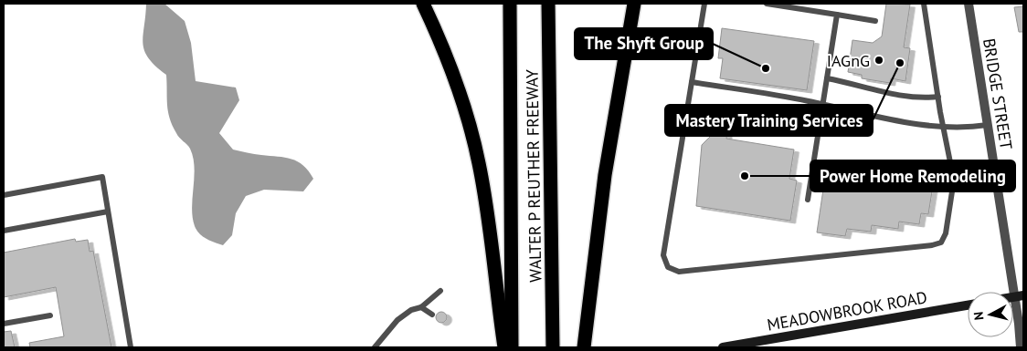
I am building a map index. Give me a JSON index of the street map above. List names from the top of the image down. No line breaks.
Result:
{"streets":{"highway":["WALTER P REUTHER FREEWAY"],"street":["BRIDGE STREET","MEADOWBROOK ROAD"]},"places":["IAGnG","Mastery Training Services","The Shyft Group","Power Home Remodeling"],"north":"left"}
